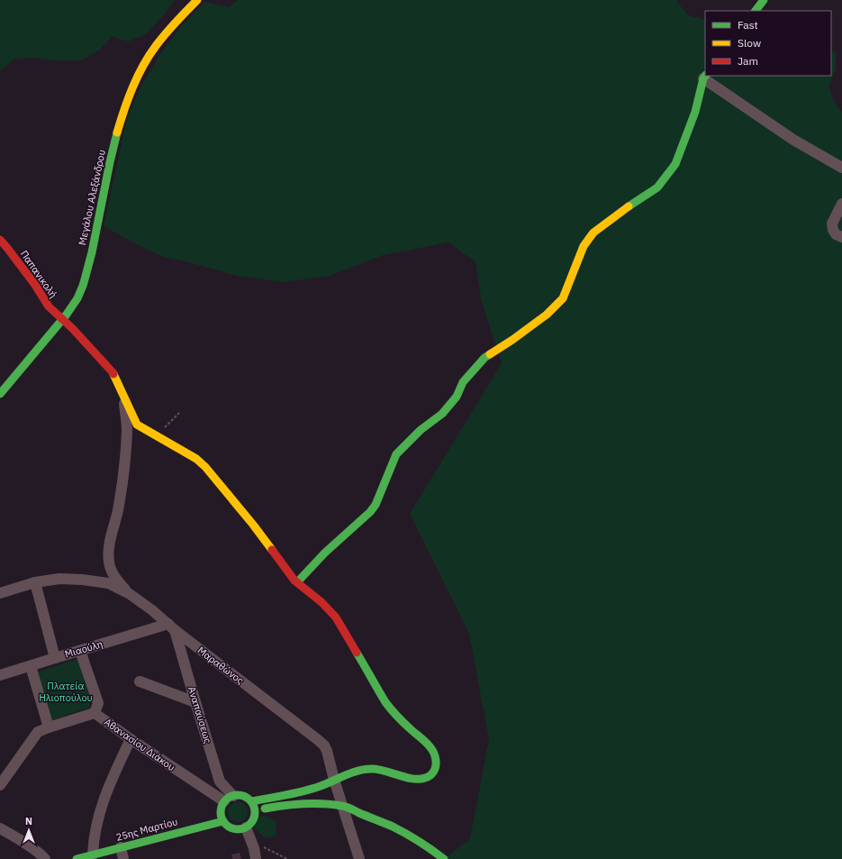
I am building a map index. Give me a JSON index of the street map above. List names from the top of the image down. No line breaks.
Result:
{"streets":{"street":["Μεγάλου Αλεξάνδρου","Παπανικολή","Μιαούλη","Μαραθώνος","Αναπαύσεως","Αθανασίου Διάκου","25ης Μαρτίου"]},"crossings":[["Μεγάλου Αλεξάνδρου","Παπανικολή"],["Παπανικολή","Μαραθώνος"],["Μιαούλη","Μαραθώνος"],["Μιαούλη","Αναπαύσεως"],["Μαραθώνος","Αναπαύσεως"],["Αναπαύσεως","Αθανασίου Διάκου"],["Αναπαύσεως","25ης Μαρτίου"],["Αθανασίου Διάκου","25ης Μαρτίου"]],"parks":["Πλατεία Ηλιοπούλου"],"legend":["Fast","Slow","Jam"],"north":"top"}
